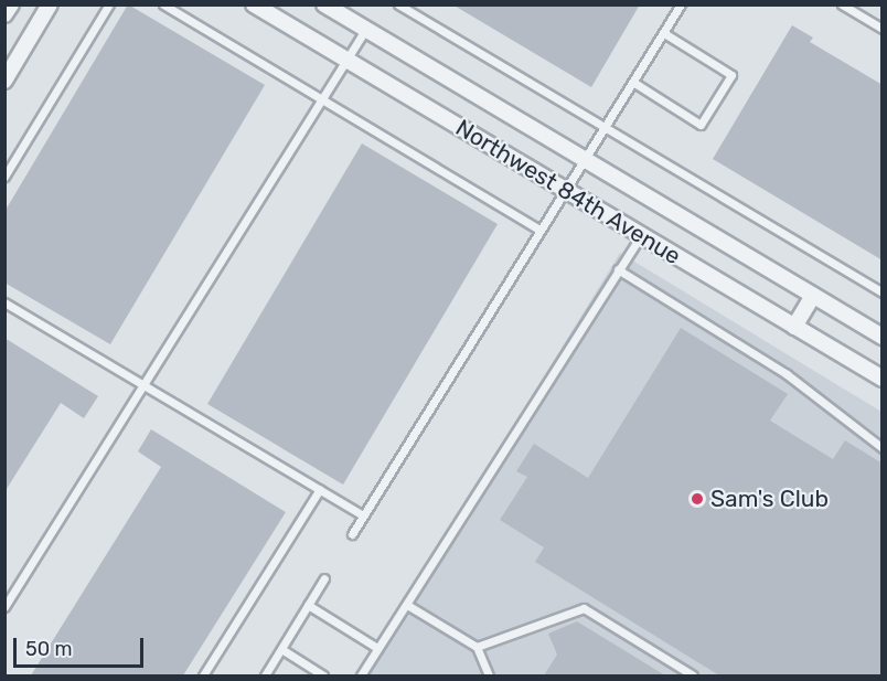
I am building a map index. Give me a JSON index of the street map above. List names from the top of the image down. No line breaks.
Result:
{"streets":{"street":["Northwest 84th Avenue"]},"places":["Sam's Club"],"scale_bar":"50 m"}
